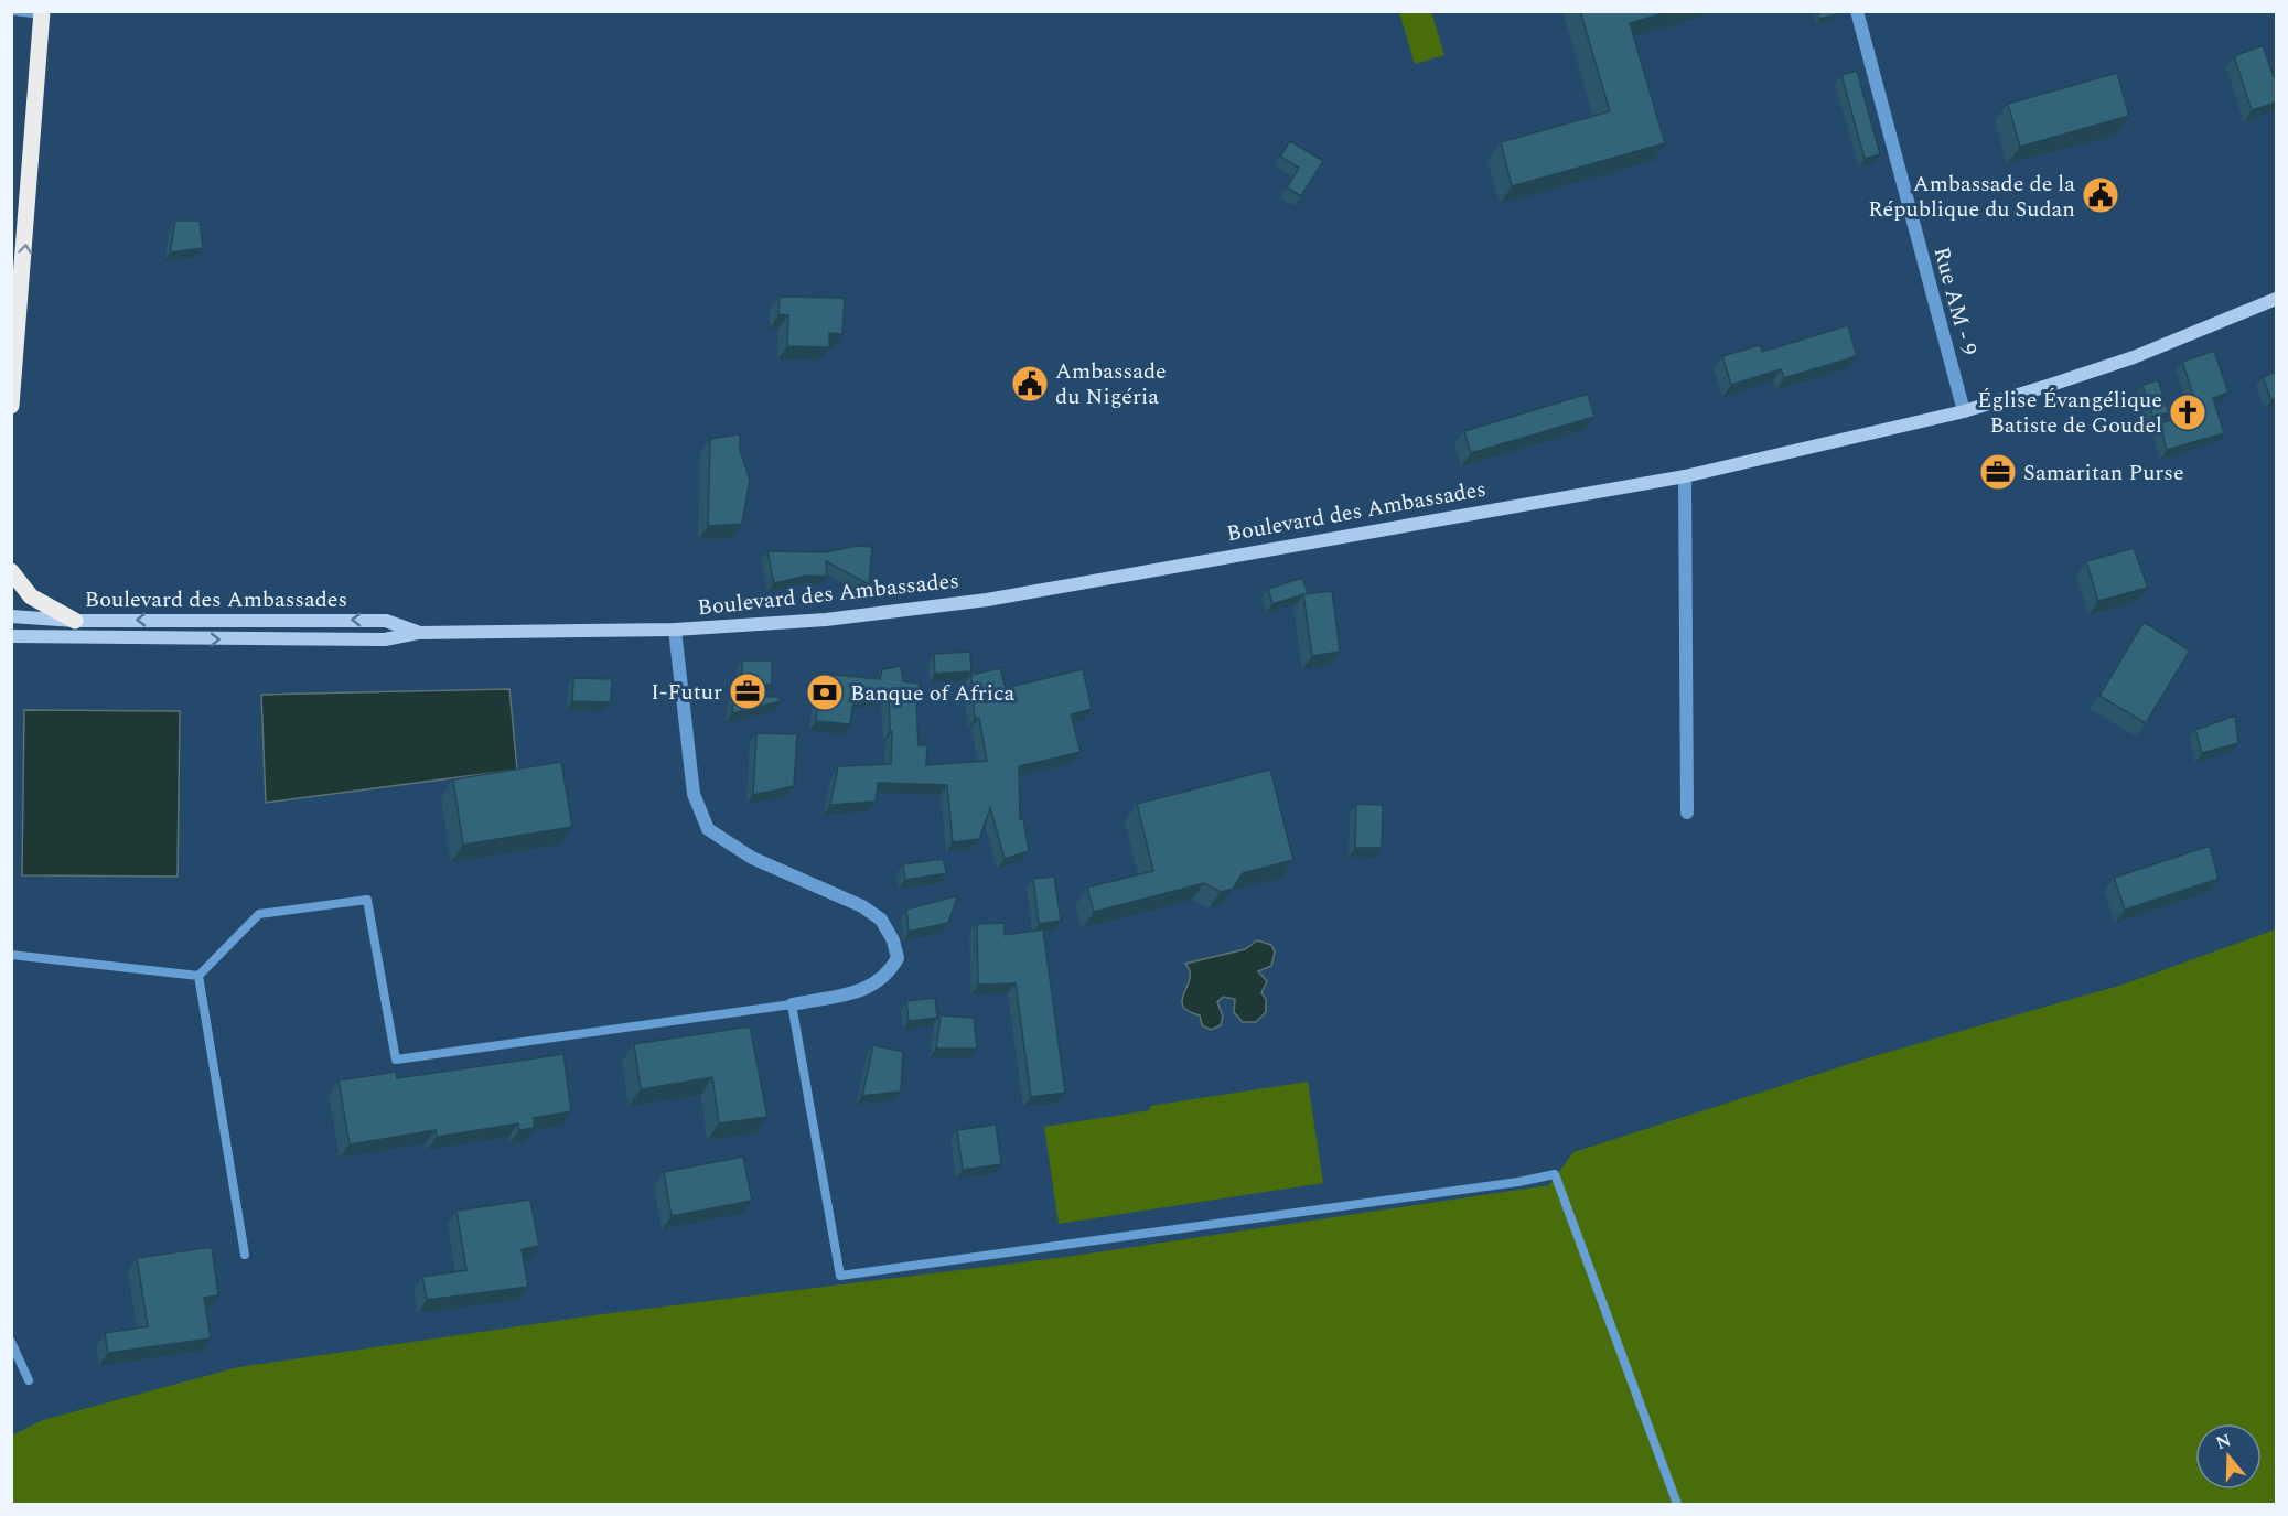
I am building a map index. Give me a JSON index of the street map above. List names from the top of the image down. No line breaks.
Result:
{"streets":{"main road":["Boulevard des Ambassades"],"street":["Rue AM - 9"]},"crossings":[["Rue AM - 9","Boulevard des Ambassades"]],"places":{"public building":["Ambassade de la République du Sudan","Ambassade du Nigéria"],"church":["Église Évangélique Batiste de Goudel"],"office":["Samaritan Purse","I-Futur"],"bank":["Banque of Africa"]},"north":"top"}
